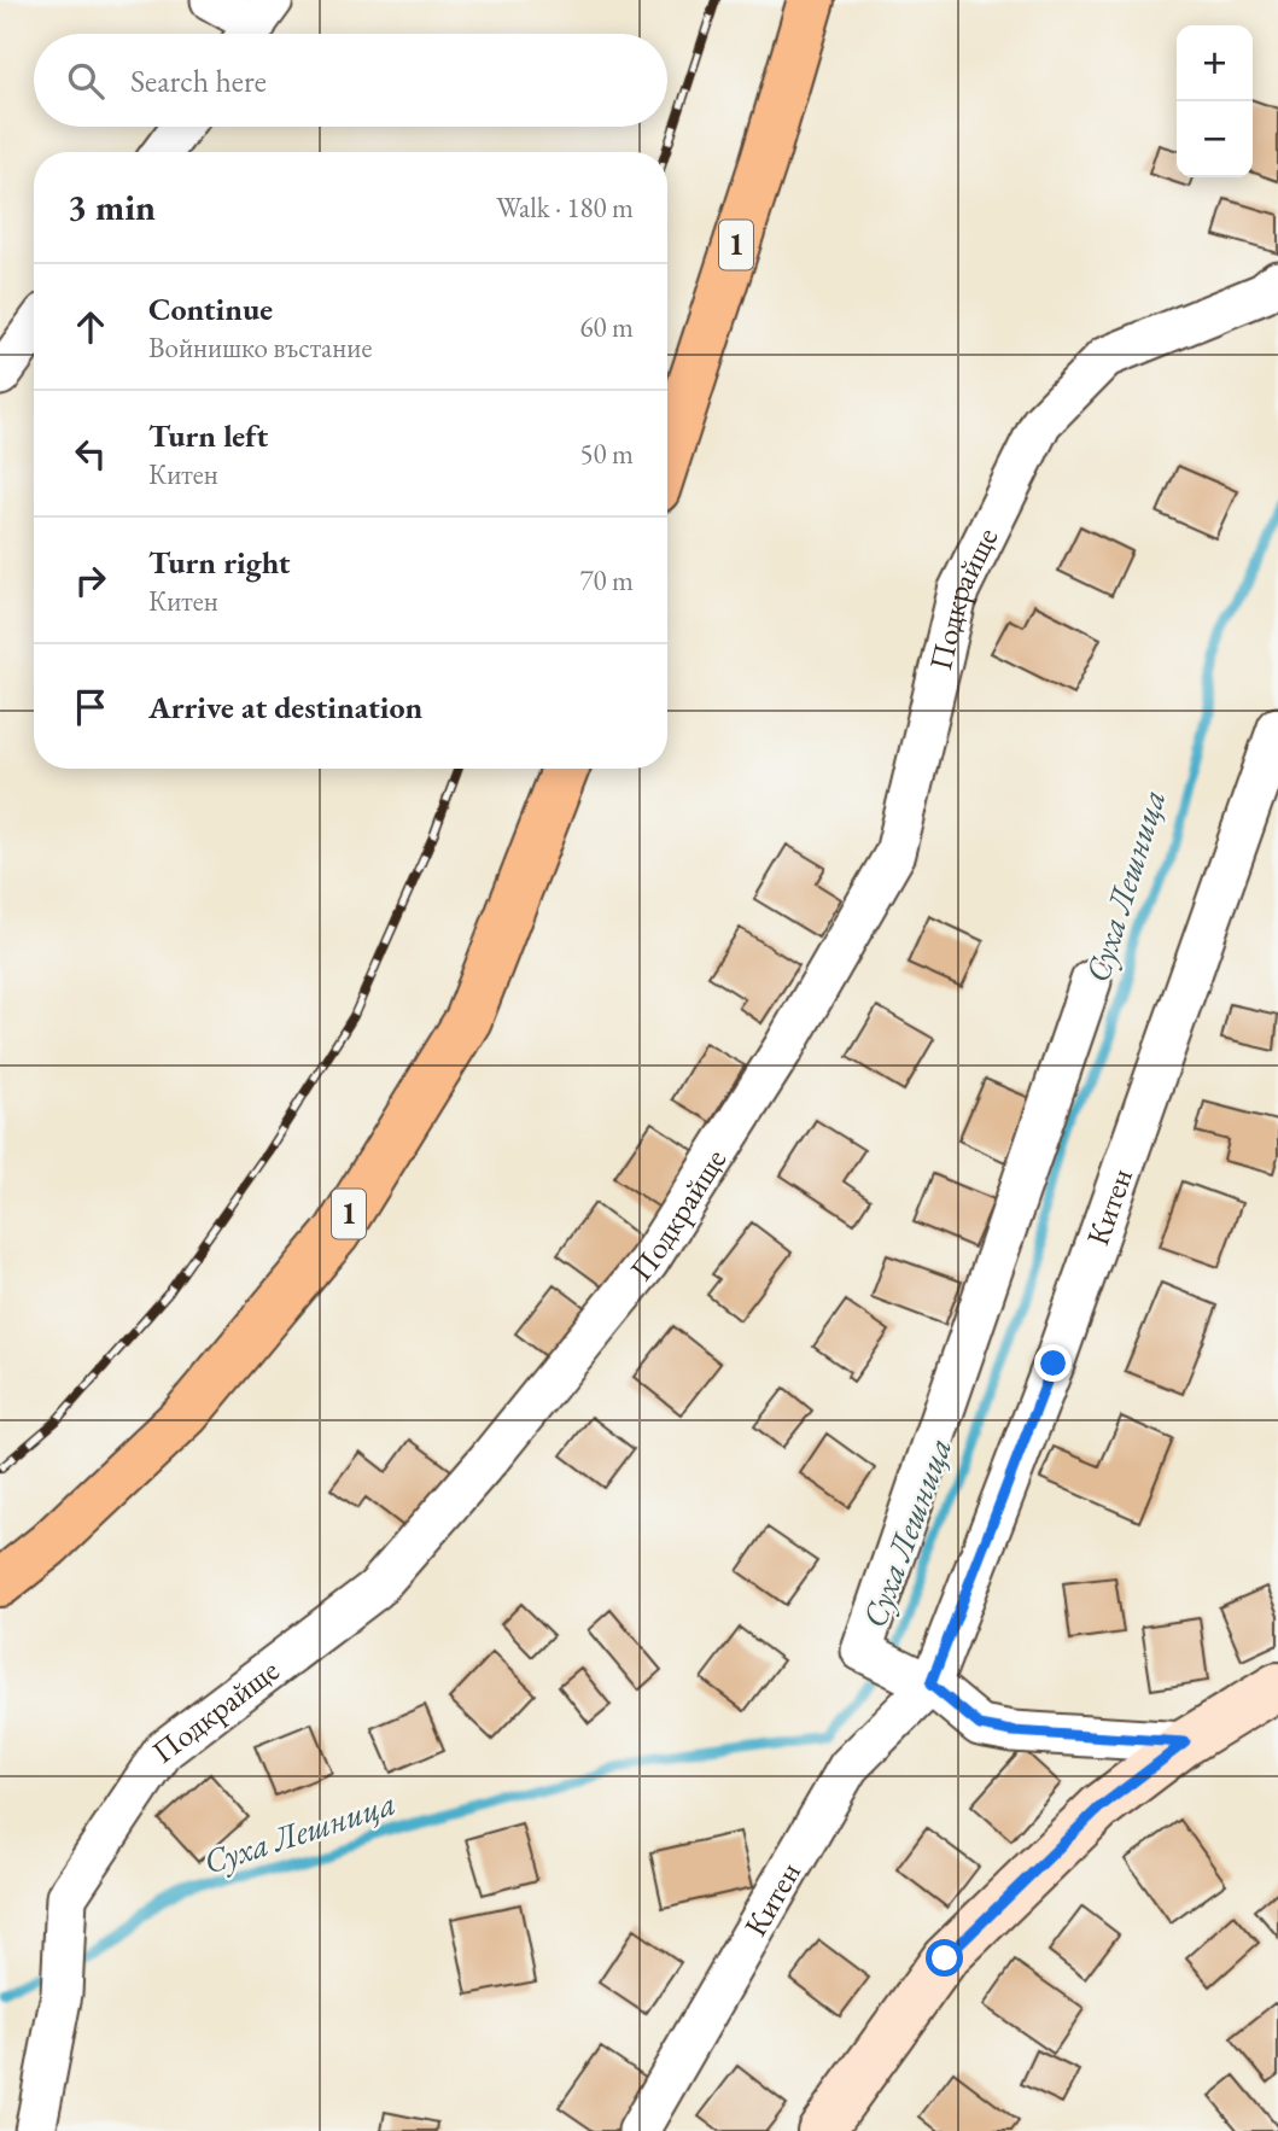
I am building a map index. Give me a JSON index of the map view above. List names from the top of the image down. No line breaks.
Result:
{"streets":{"highway":["1"],"street":["Подкрайще","Китен"]},"water":["Суха Лешница"],"page":{"map_buttons":["+","−"],"search":"Search here","heading":["3 min","Walk · 180 m"],"list":[["Continue","Войнишко въстание","60 m"],["Turn left","Китен","50 m"],["Turn right","Китен","70 m"],"Arrive at destination"]}}
